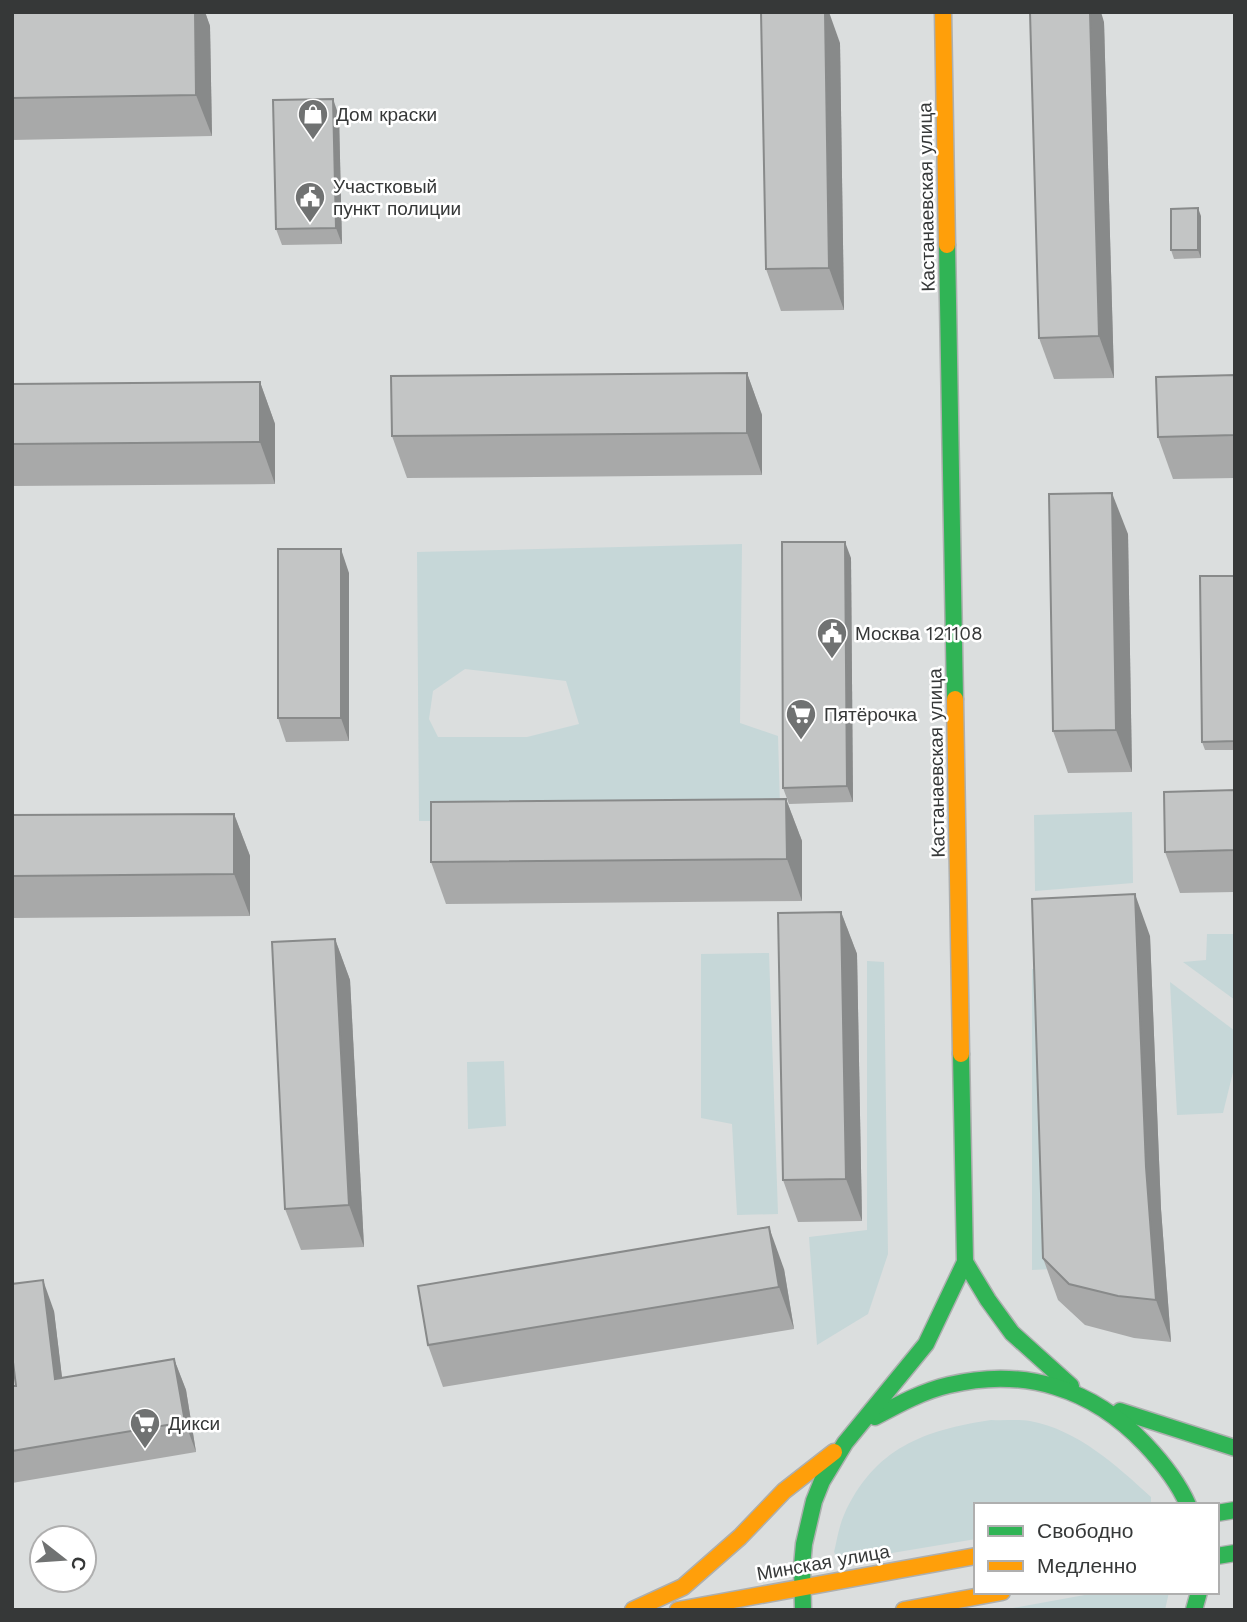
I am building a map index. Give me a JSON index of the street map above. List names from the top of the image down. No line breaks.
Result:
{"streets":{"street":["Кастанаевская улица","Минская улица"]},"crossings":[["Кастанаевская улица","Минская улица"]],"places":{"shop":["Дом краски"],"public building":["Участковый пункт полиции","Москва 121108"],"supermarket":["Пятёрочка","Дикси"]},"legend":["Свободно","Медленно"],"north":"right"}
